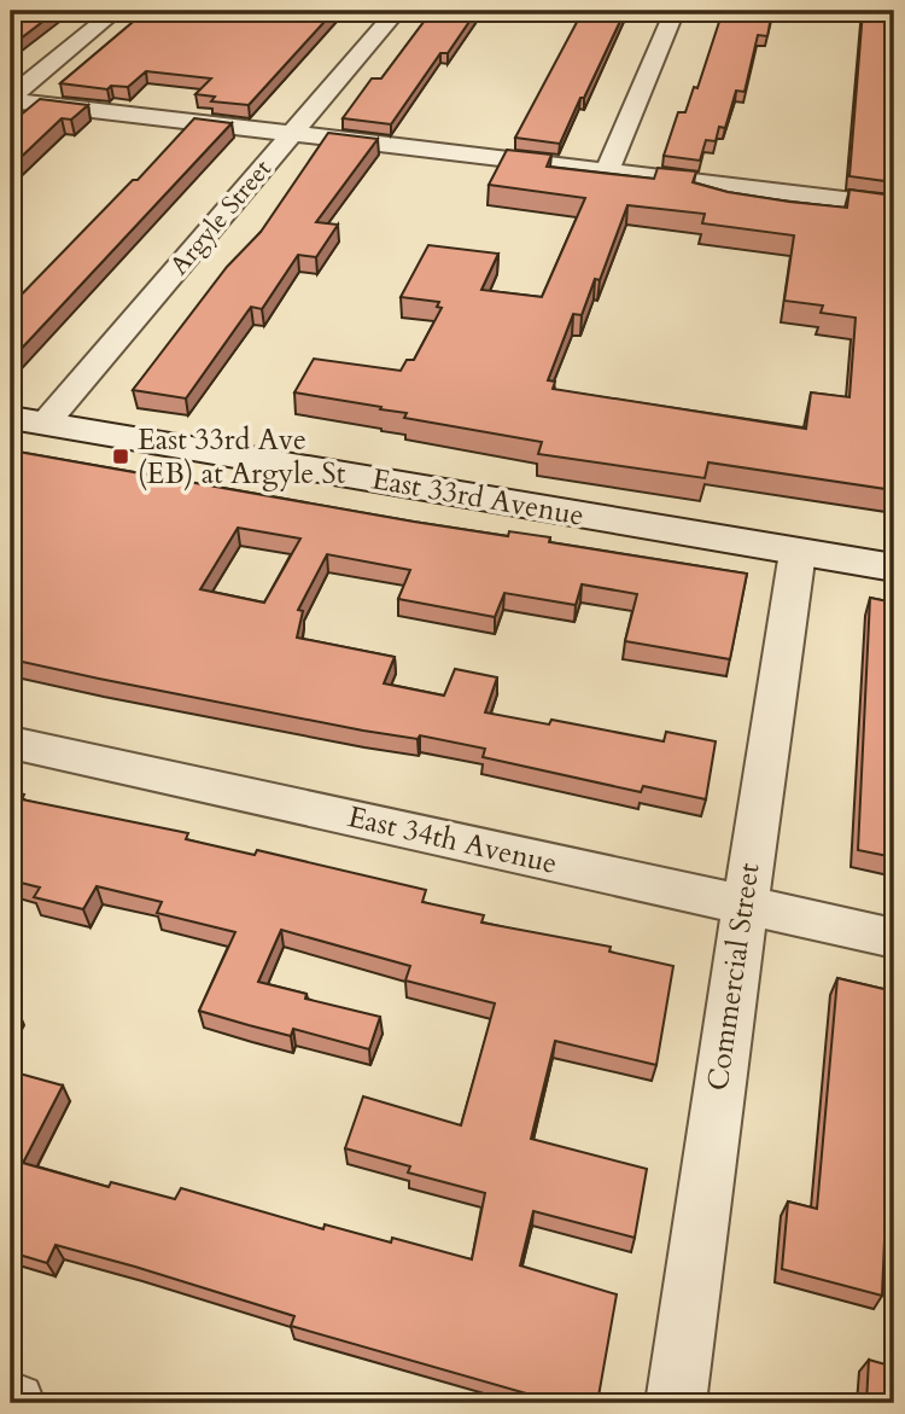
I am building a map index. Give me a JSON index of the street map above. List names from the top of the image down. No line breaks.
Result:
{"streets":{"street":["Argyle Street","East 33rd Avenue","East 34th Avenue","Commercial Street"]},"crossings":[["Argyle Street","East 33rd Avenue"],["East 33rd Avenue","Commercial Street"],["East 34th Avenue","Commercial Street"]],"places":{"transit":["East 33rd Ave (EB) at Argyle St"]}}
